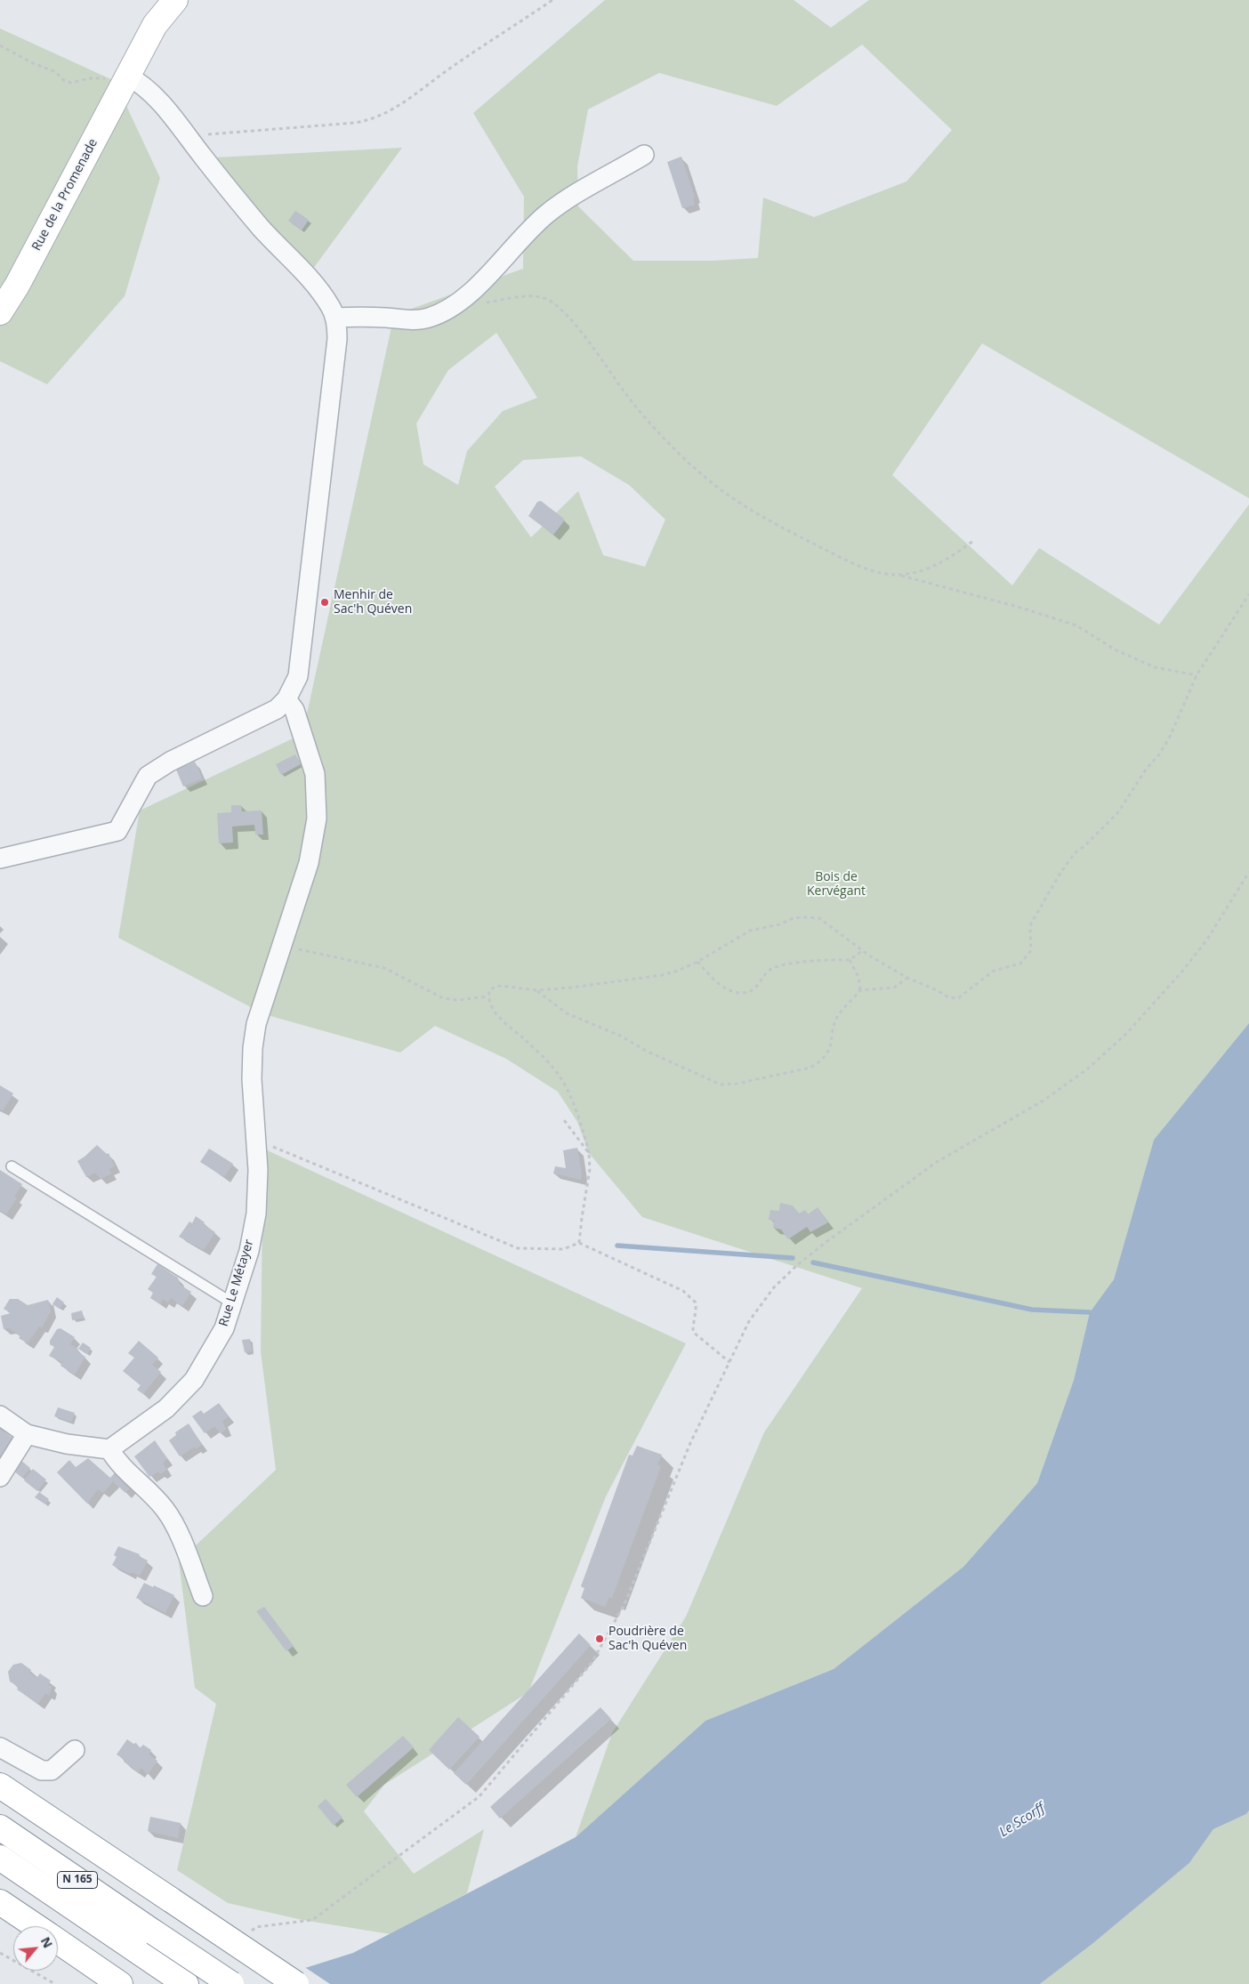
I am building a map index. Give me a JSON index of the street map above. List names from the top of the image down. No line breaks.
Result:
{"streets":{"main road":["Rue de la Promenade","N 165"],"street":["Rue Le Métayer"]},"water":["Le Scorff"],"parks":["Bois de Kervégant"],"places":["Menhir de Sac'h Quéven","Poudrière de Sac'h Quéven"],"north":"top right"}
